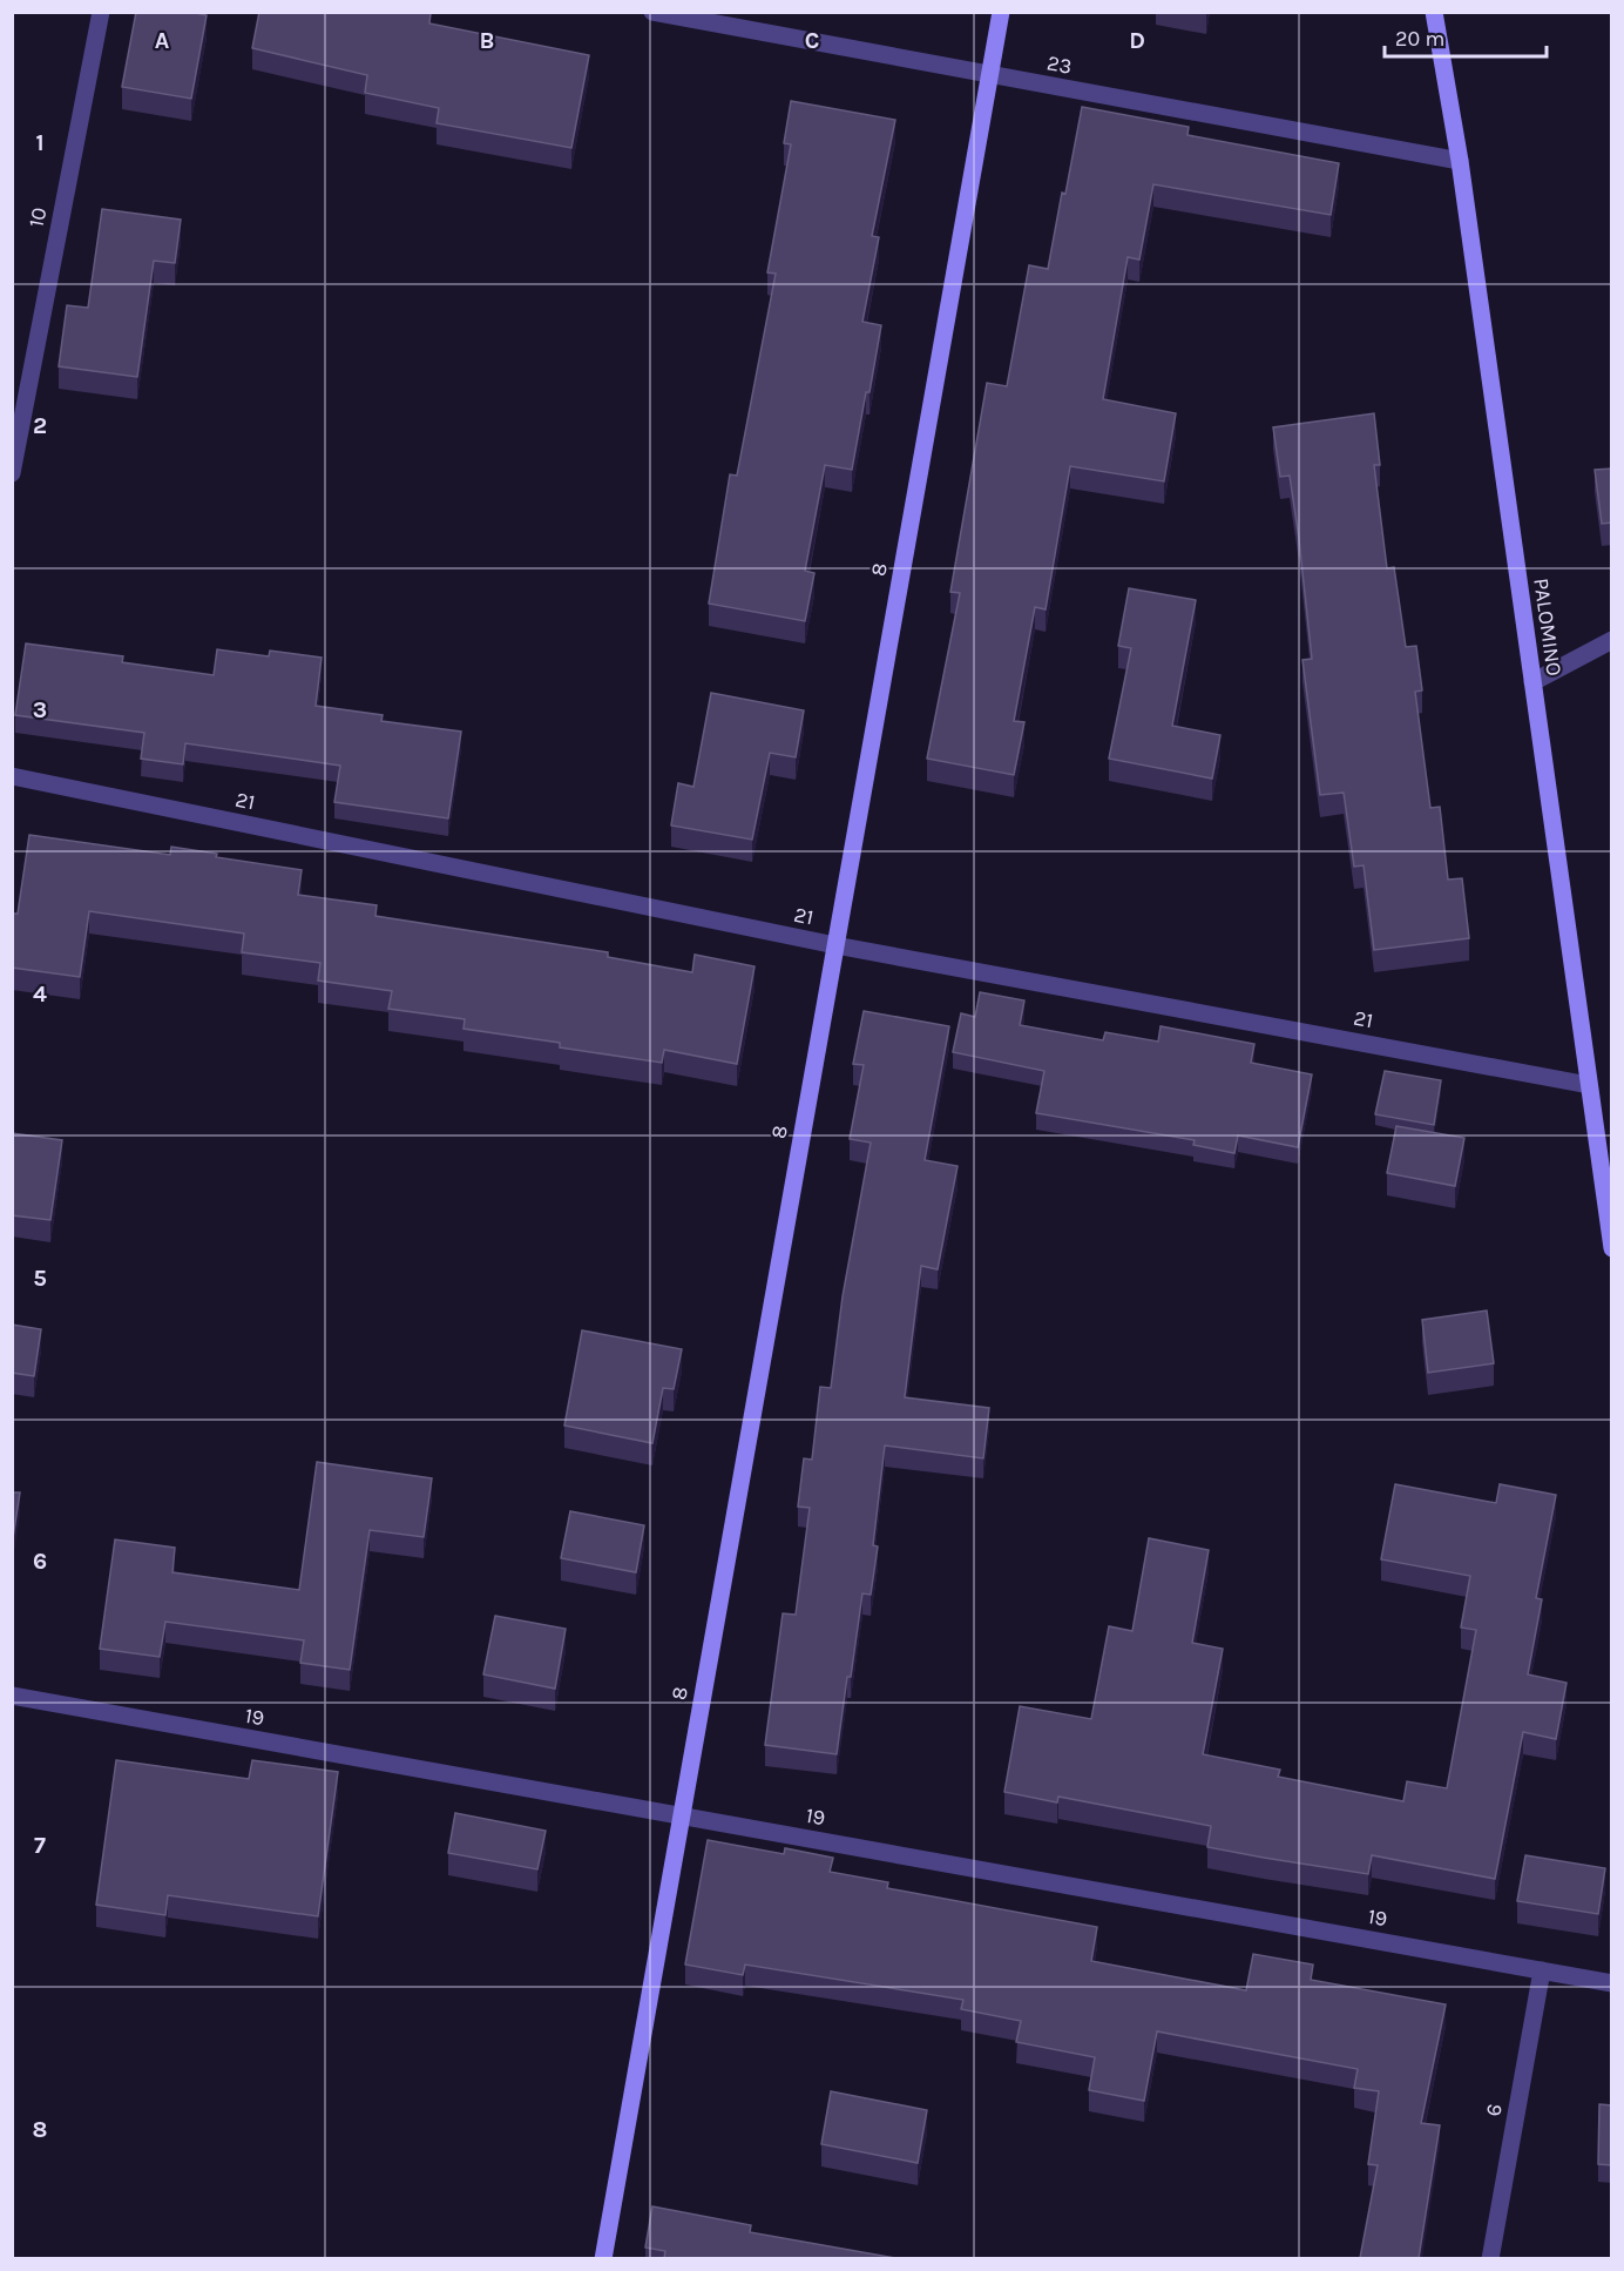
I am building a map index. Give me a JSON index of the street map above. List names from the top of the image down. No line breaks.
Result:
{"streets":{"street":["23","10","8","PALOMINO","21","19","6"]},"crossings":[["23","8"],["23","PALOMINO"],["8","21"],["8","19"],["PALOMINO","21"],["19","6"]],"scale_bar":"20 m","grid":{"columns":["A","B","C","D"],"rows":["1","2","3","4","5","6","7","8"]}}
